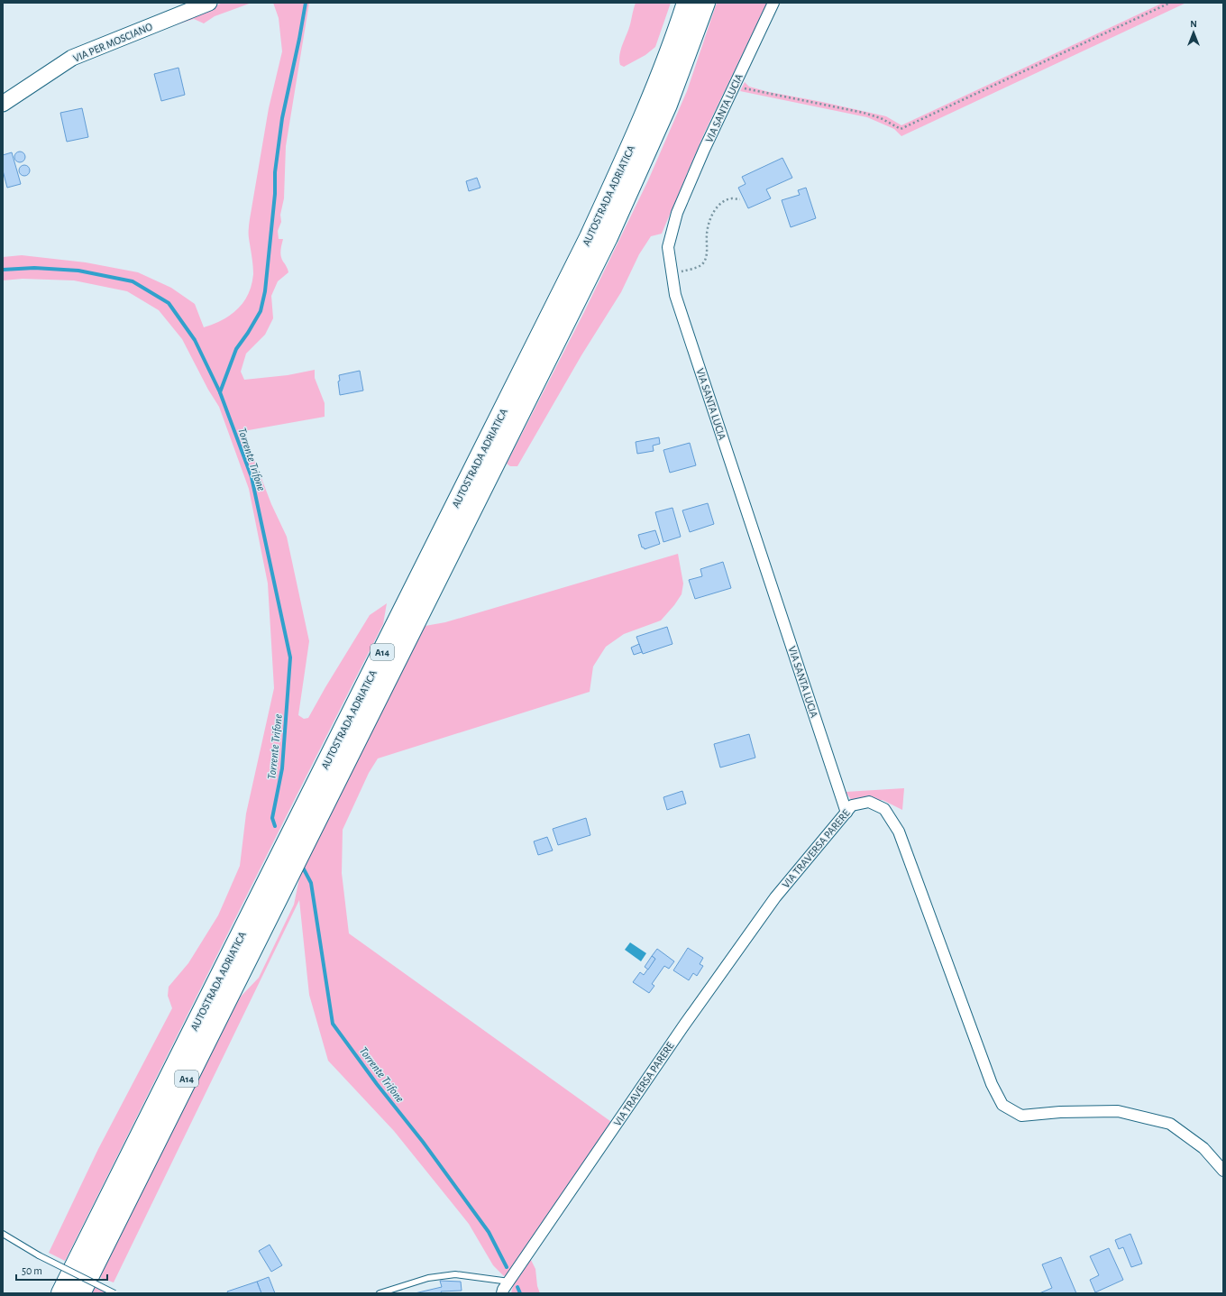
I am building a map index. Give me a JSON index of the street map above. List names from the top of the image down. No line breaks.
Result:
{"streets":{"highway":["AUTOSTRADA ADRIATICA","A14"],"main road":["VIA PER MOSCIANO"],"street":["VIA SANTA LUCIA","VIA TRAVERSA PARERE"]},"crossings":[["VIA SANTA LUCIA","VIA TRAVERSA PARERE"]],"water":["Torrente Trifone"],"scale_bar":"50 m","north":"top"}
